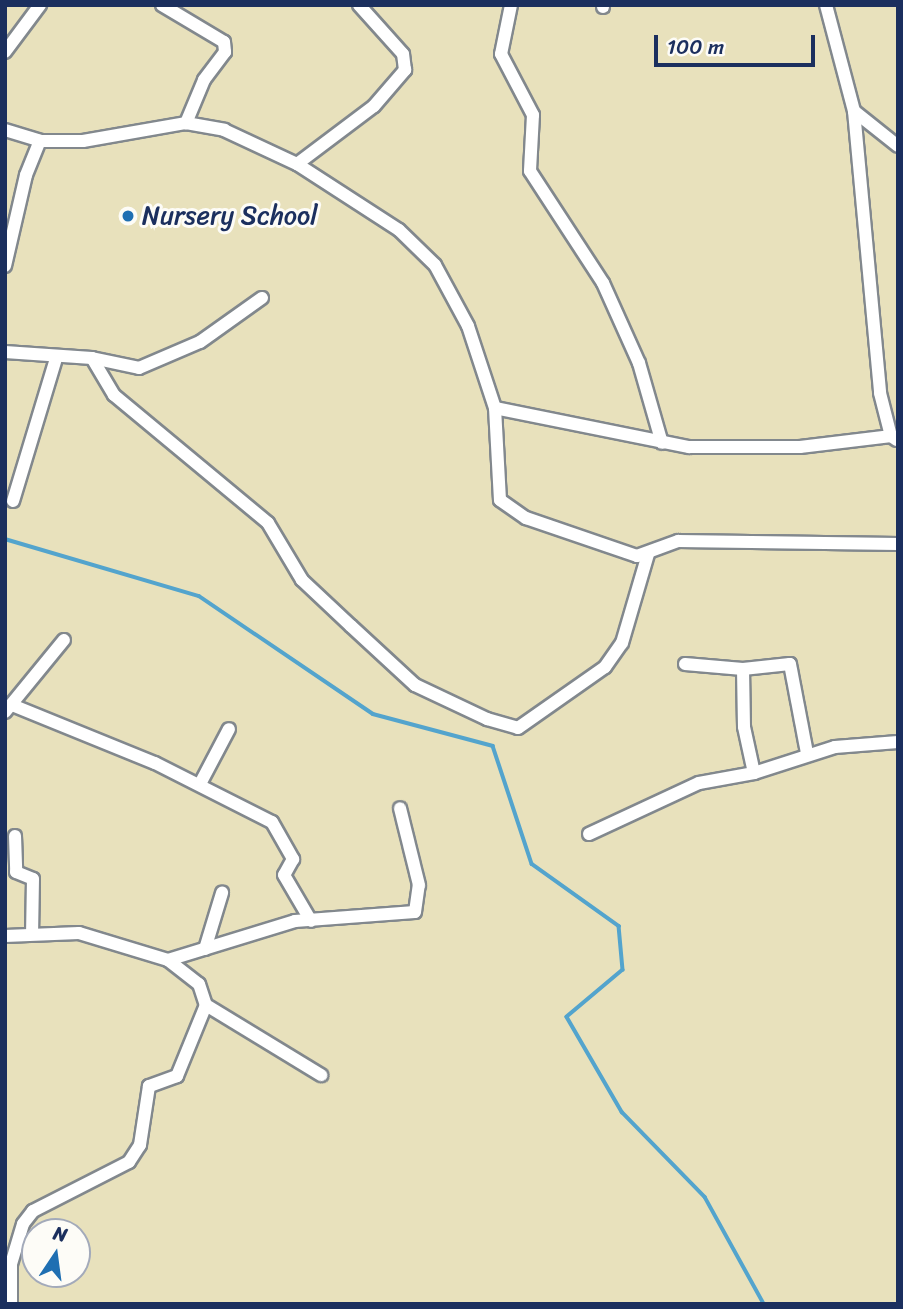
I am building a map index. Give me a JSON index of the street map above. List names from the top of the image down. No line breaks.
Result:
{"places":["Nursery School"],"scale_bar":"100 m","north":"top"}
